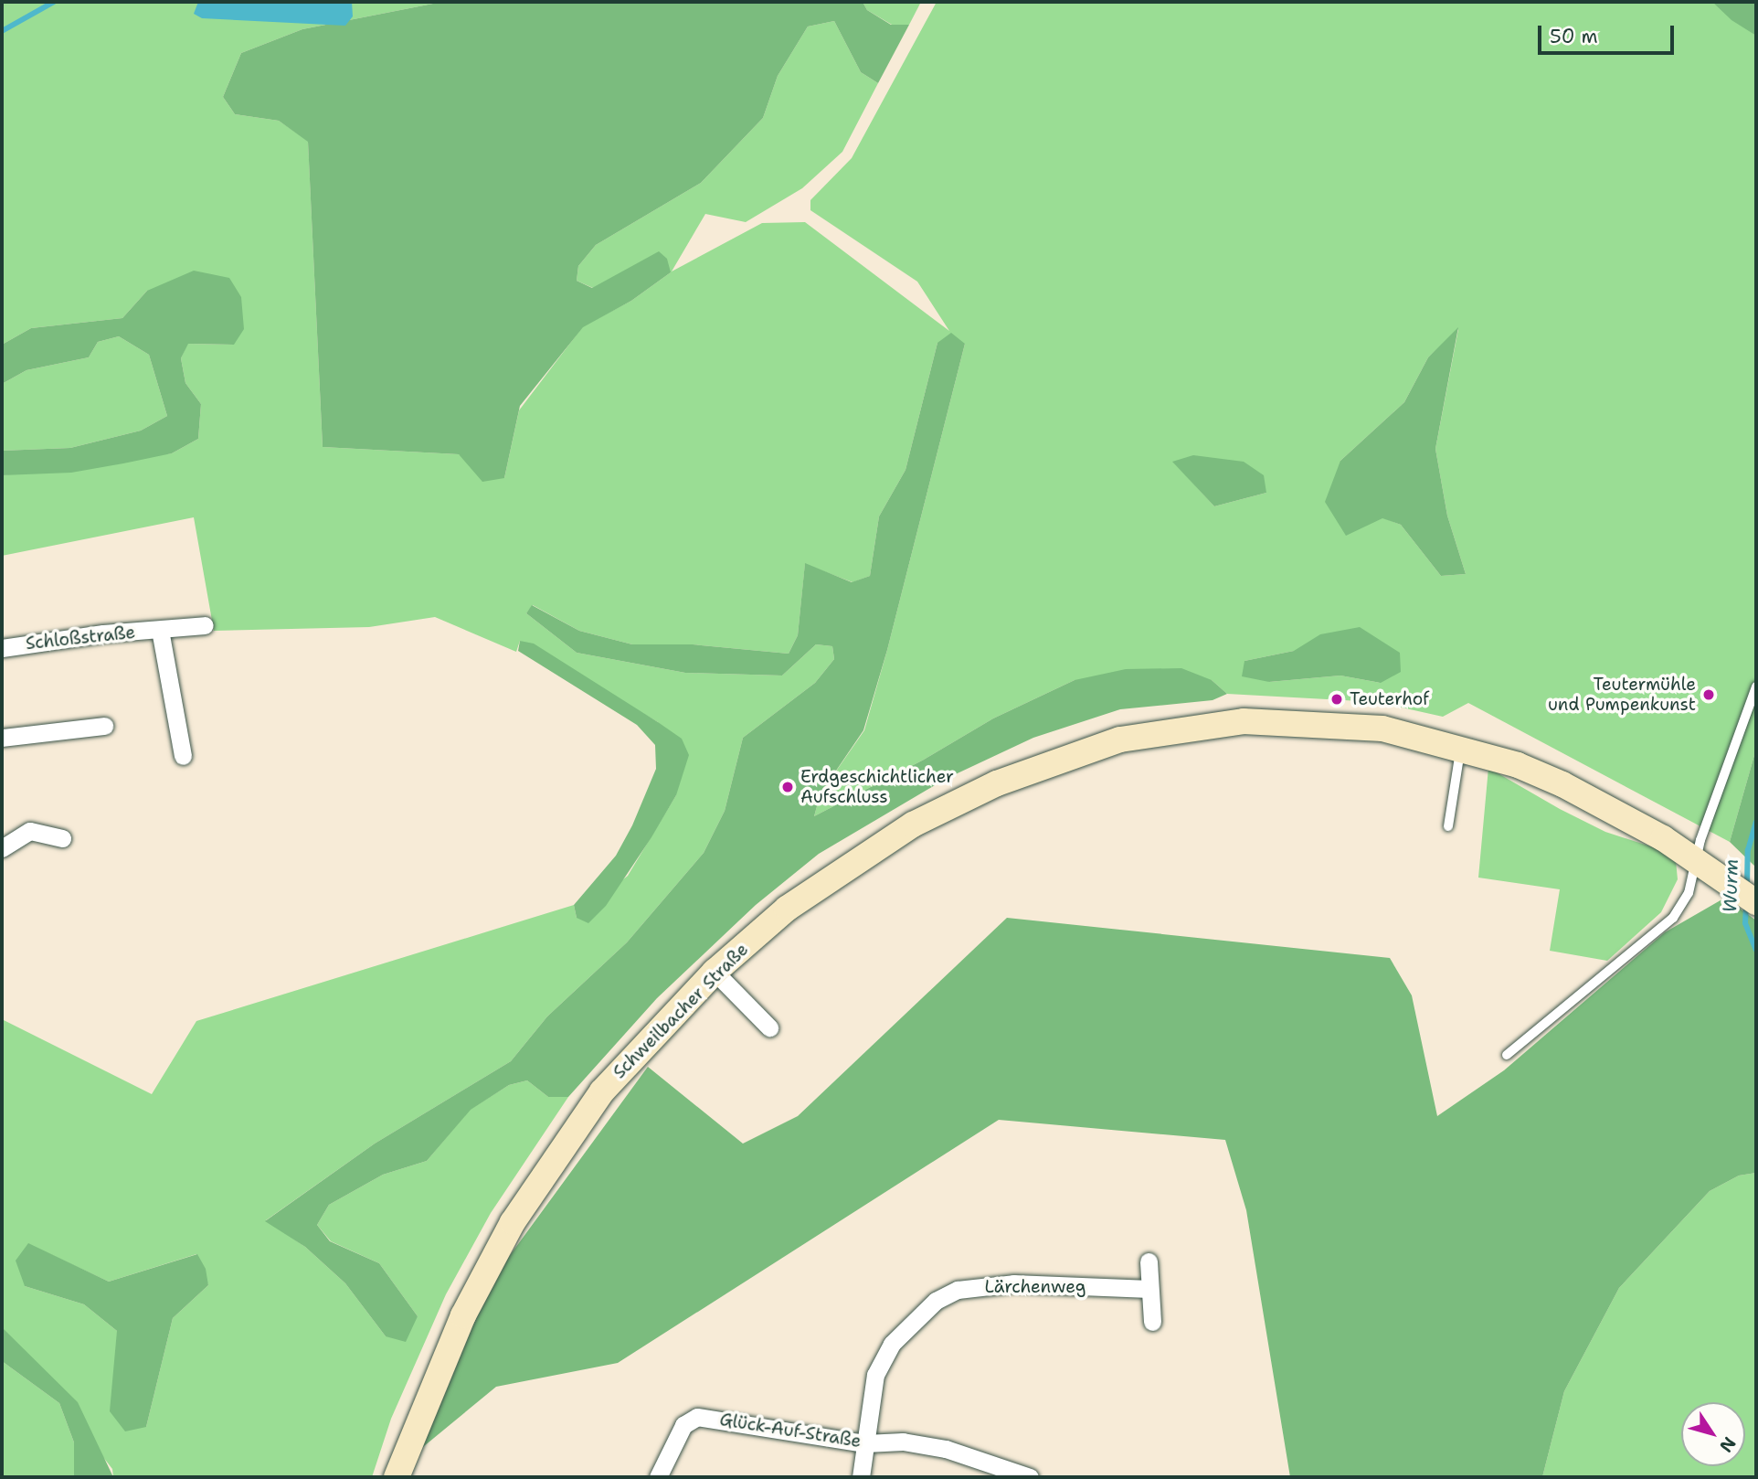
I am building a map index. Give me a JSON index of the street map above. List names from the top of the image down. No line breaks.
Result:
{"streets":{"main road":["Schweilbacher Straße"],"street":["Schloßstraße","Lärchenweg","Glück-Auf-Straße"]},"crossings":[["Lärchenweg","Glück-Auf-Straße"]],"water":["Wurm"],"places":["Teutermühle und Pumpenkunst","Teuterhof","Erdgeschichtlicher Aufschluss"],"scale_bar":"50 m","north":"bottom right"}
